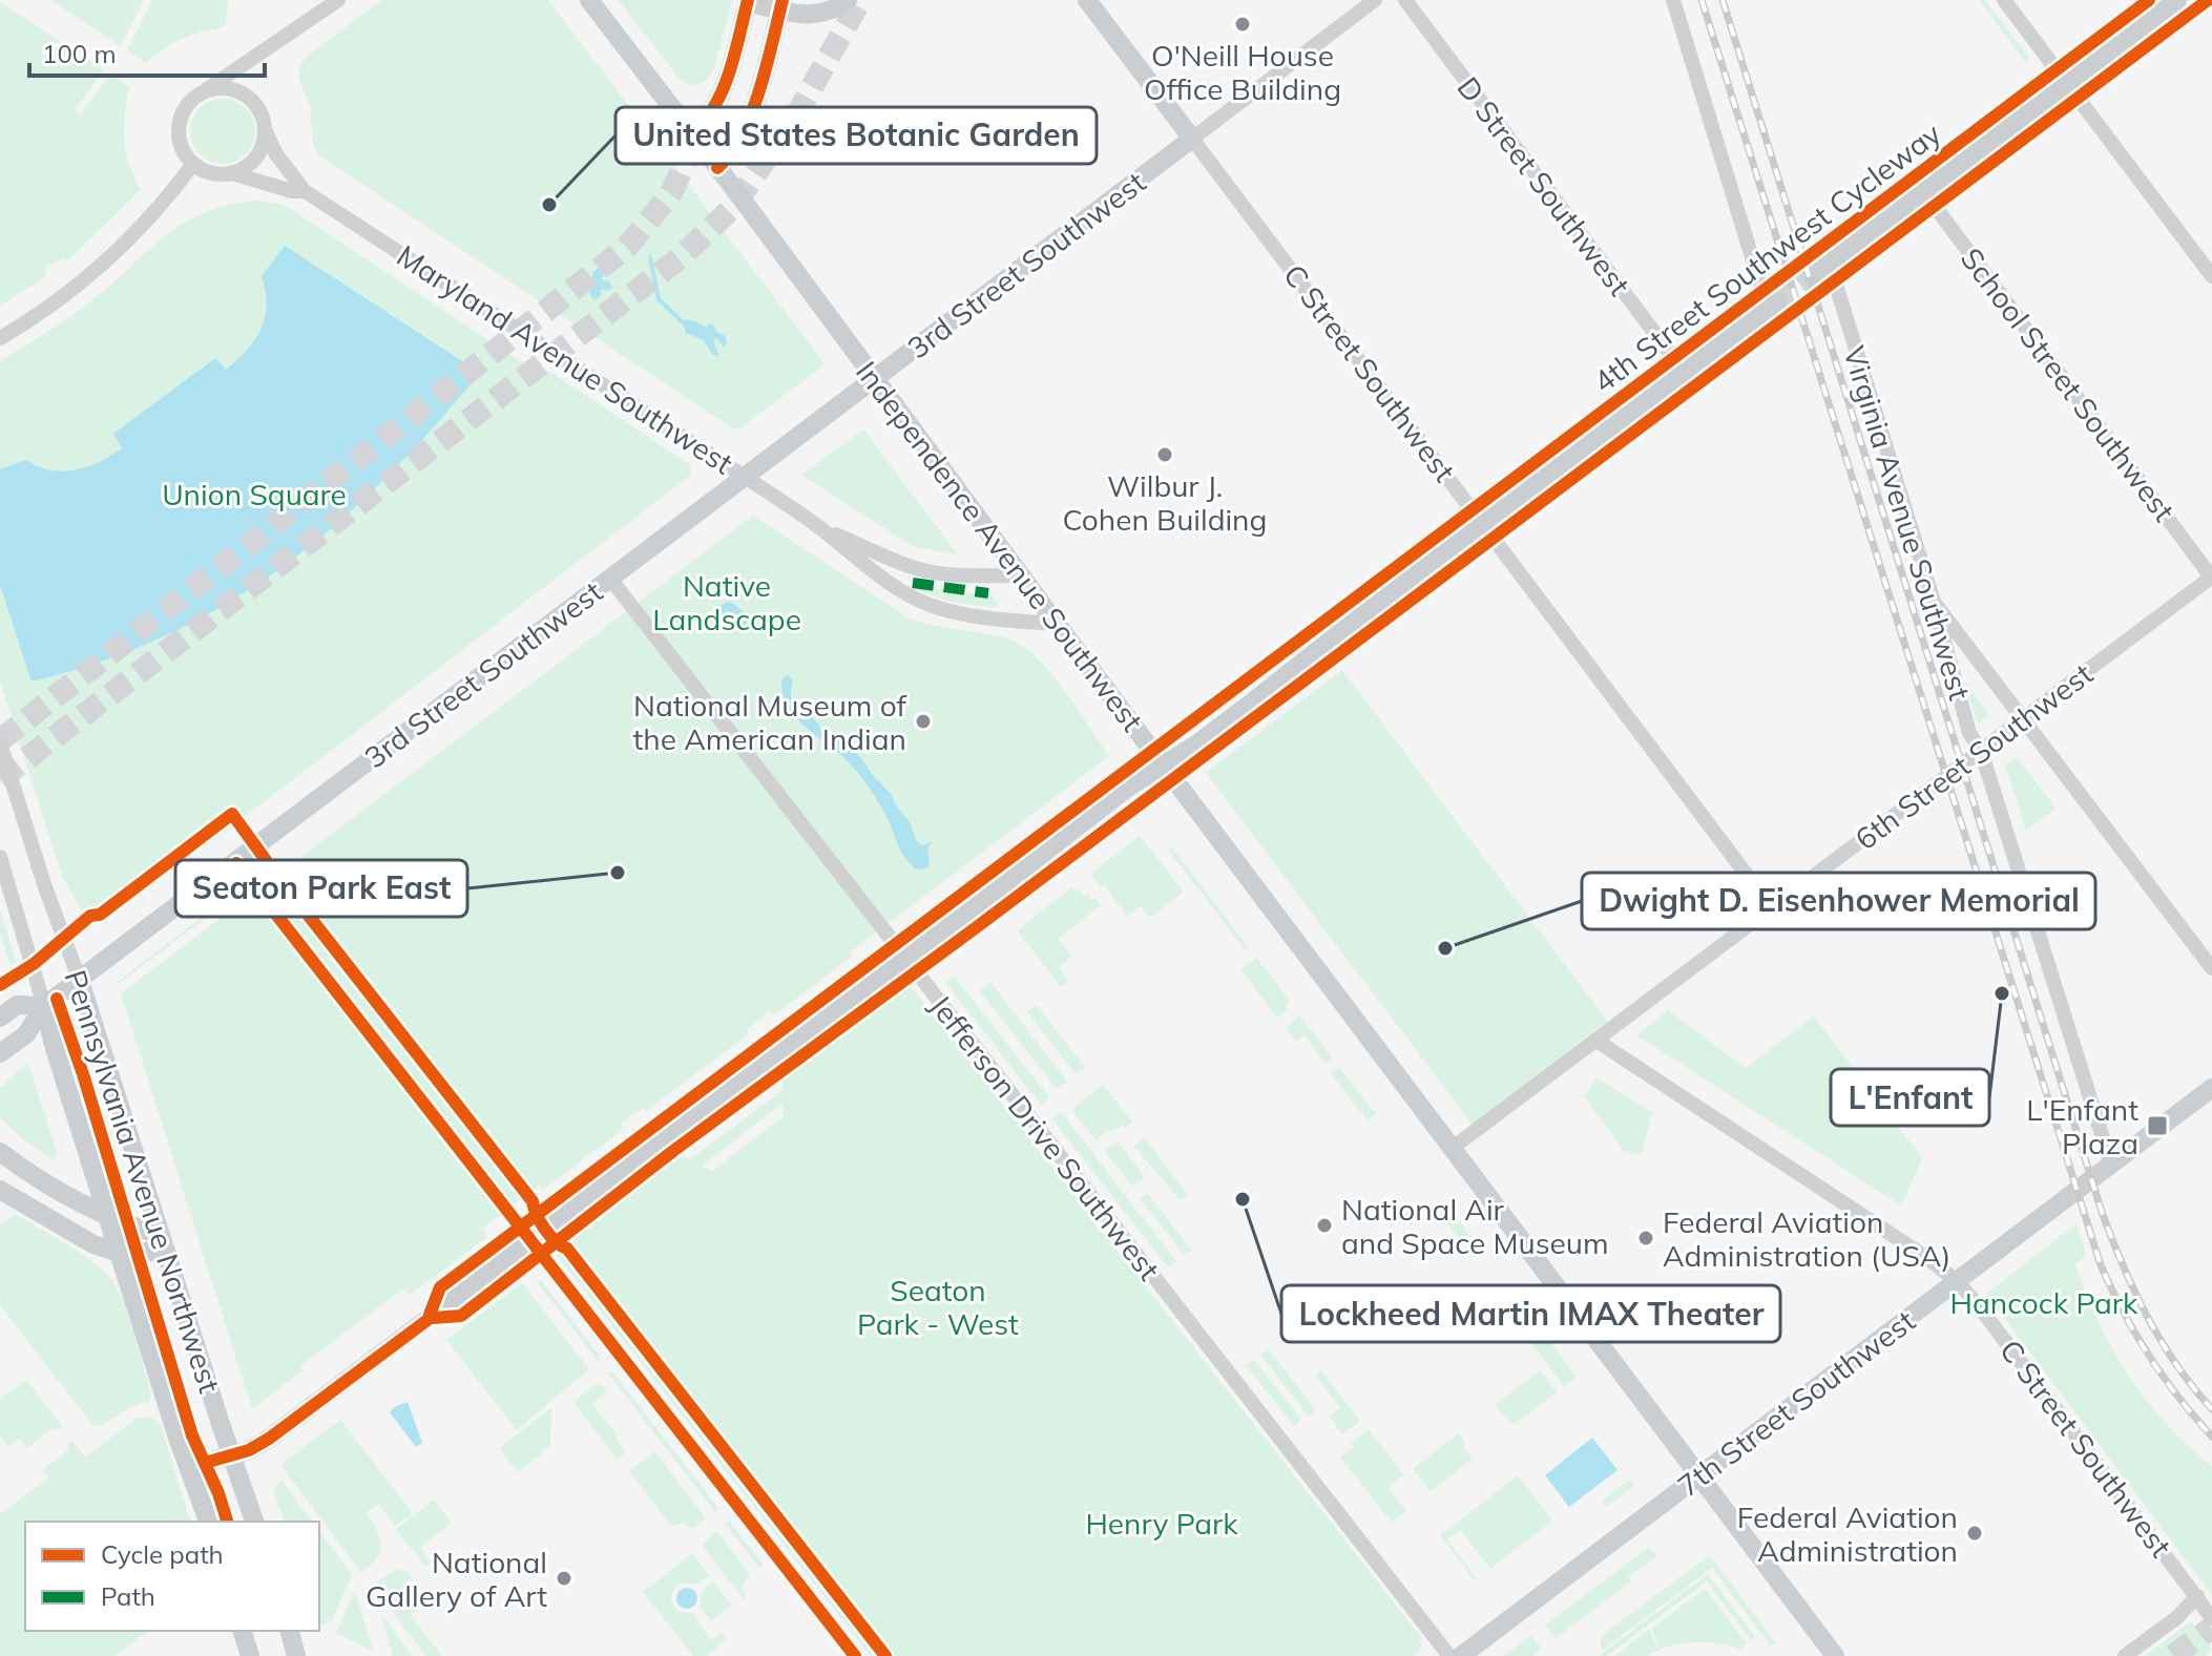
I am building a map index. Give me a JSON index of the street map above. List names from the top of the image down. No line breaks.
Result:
{"streets":{"main road":["3rd Street Southwest","C Street Southwest","Independence Avenue Southwest","Pennsylvania Avenue Northwest","7th Street Southwest"],"street":["D Street Southwest","Maryland Avenue Southwest","School Street Southwest","Virginia Avenue Southwest","6th Street Southwest","Jefferson Drive Southwest"],"cycle path":["4th Street Southwest Cycleway"]},"crossings":[["3rd Street Southwest","Maryland Avenue Southwest"],["3rd Street Southwest","C Street Southwest"],["3rd Street Southwest","Independence Avenue Southwest"],["3rd Street Southwest","Jefferson Drive Southwest"],["3rd Street Southwest","Pennsylvania Avenue Northwest"],["Maryland Avenue Southwest","Independence Avenue Southwest"],["C Street Southwest","6th Street Southwest"],["C Street Southwest","7th Street Southwest"],["School Street Southwest","6th Street Southwest"],["Virginia Avenue Southwest","6th Street Southwest"],["Virginia Avenue Southwest","7th Street Southwest"],["Independence Avenue Southwest","6th Street Southwest"],["Independence Avenue Southwest","7th Street Southwest"]],"parks":["Union Square","Native Landscape","Seaton Park - West","Hancock Park","Henry Park"],"places":{"other":["O'Neill House Office Building","United States Botanic Garden","Wilbur J. Cohen Building","National Museum of the American Indian","Seaton Park East","Dwight D. Eisenhower Memorial","L'Enfant","Lockheed Martin IMAX Theater","National Air and Space Museum","Federal Aviation Administration (USA)","Federal Aviation Administration","National Gallery of Art"],"transit":["L'Enfant Plaza"]},"legend":["Cycle path","Path"],"scale_bar":"100 m"}
